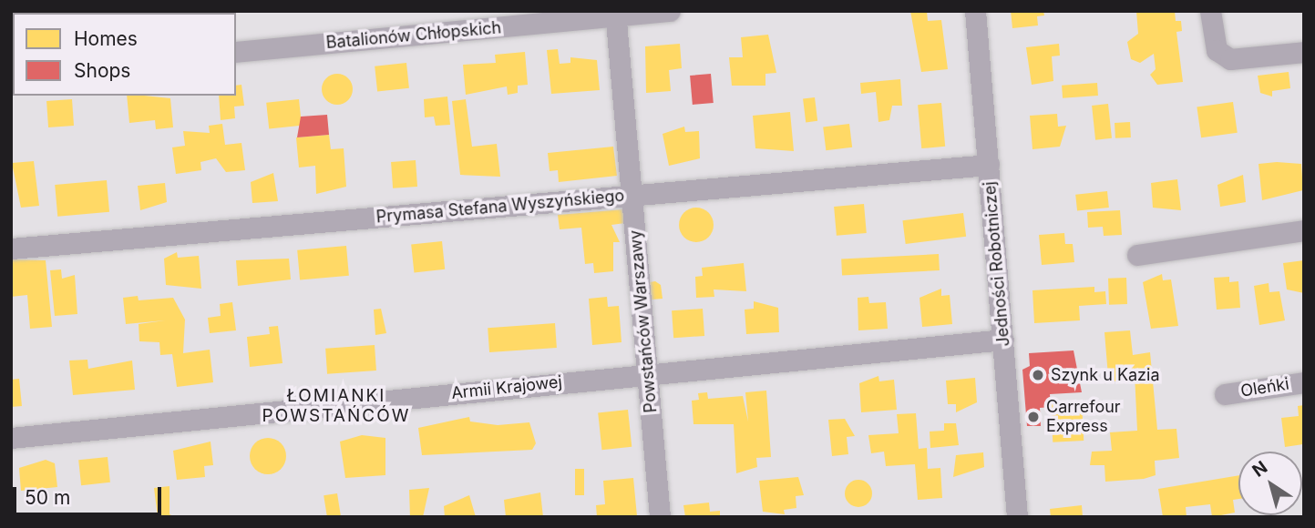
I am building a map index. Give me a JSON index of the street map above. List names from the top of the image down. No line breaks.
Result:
{"streets":{"street":["Batalionów Chłopskich","Prymasa Stefana Wyszyńskiego","Jedności Robotniczej","Powstańców Warszawy","Armii Krajowej","Oleńki"]},"crossings":[["Batalionów Chłopskich","Powstańców Warszawy"],["Prymasa Stefana Wyszyńskiego","Jedności Robotniczej"],["Prymasa Stefana Wyszyńskiego","Powstańców Warszawy"],["Jedności Robotniczej","Armii Krajowej"],["Powstańców Warszawy","Armii Krajowej"]],"districts":["ŁOMIANKI POWSTAŃCÓW"],"places":["Szynk u Kazia","Carrefour Express"],"legend":["Homes","Shops"],"scale_bar":"50 m","north":"top left"}
